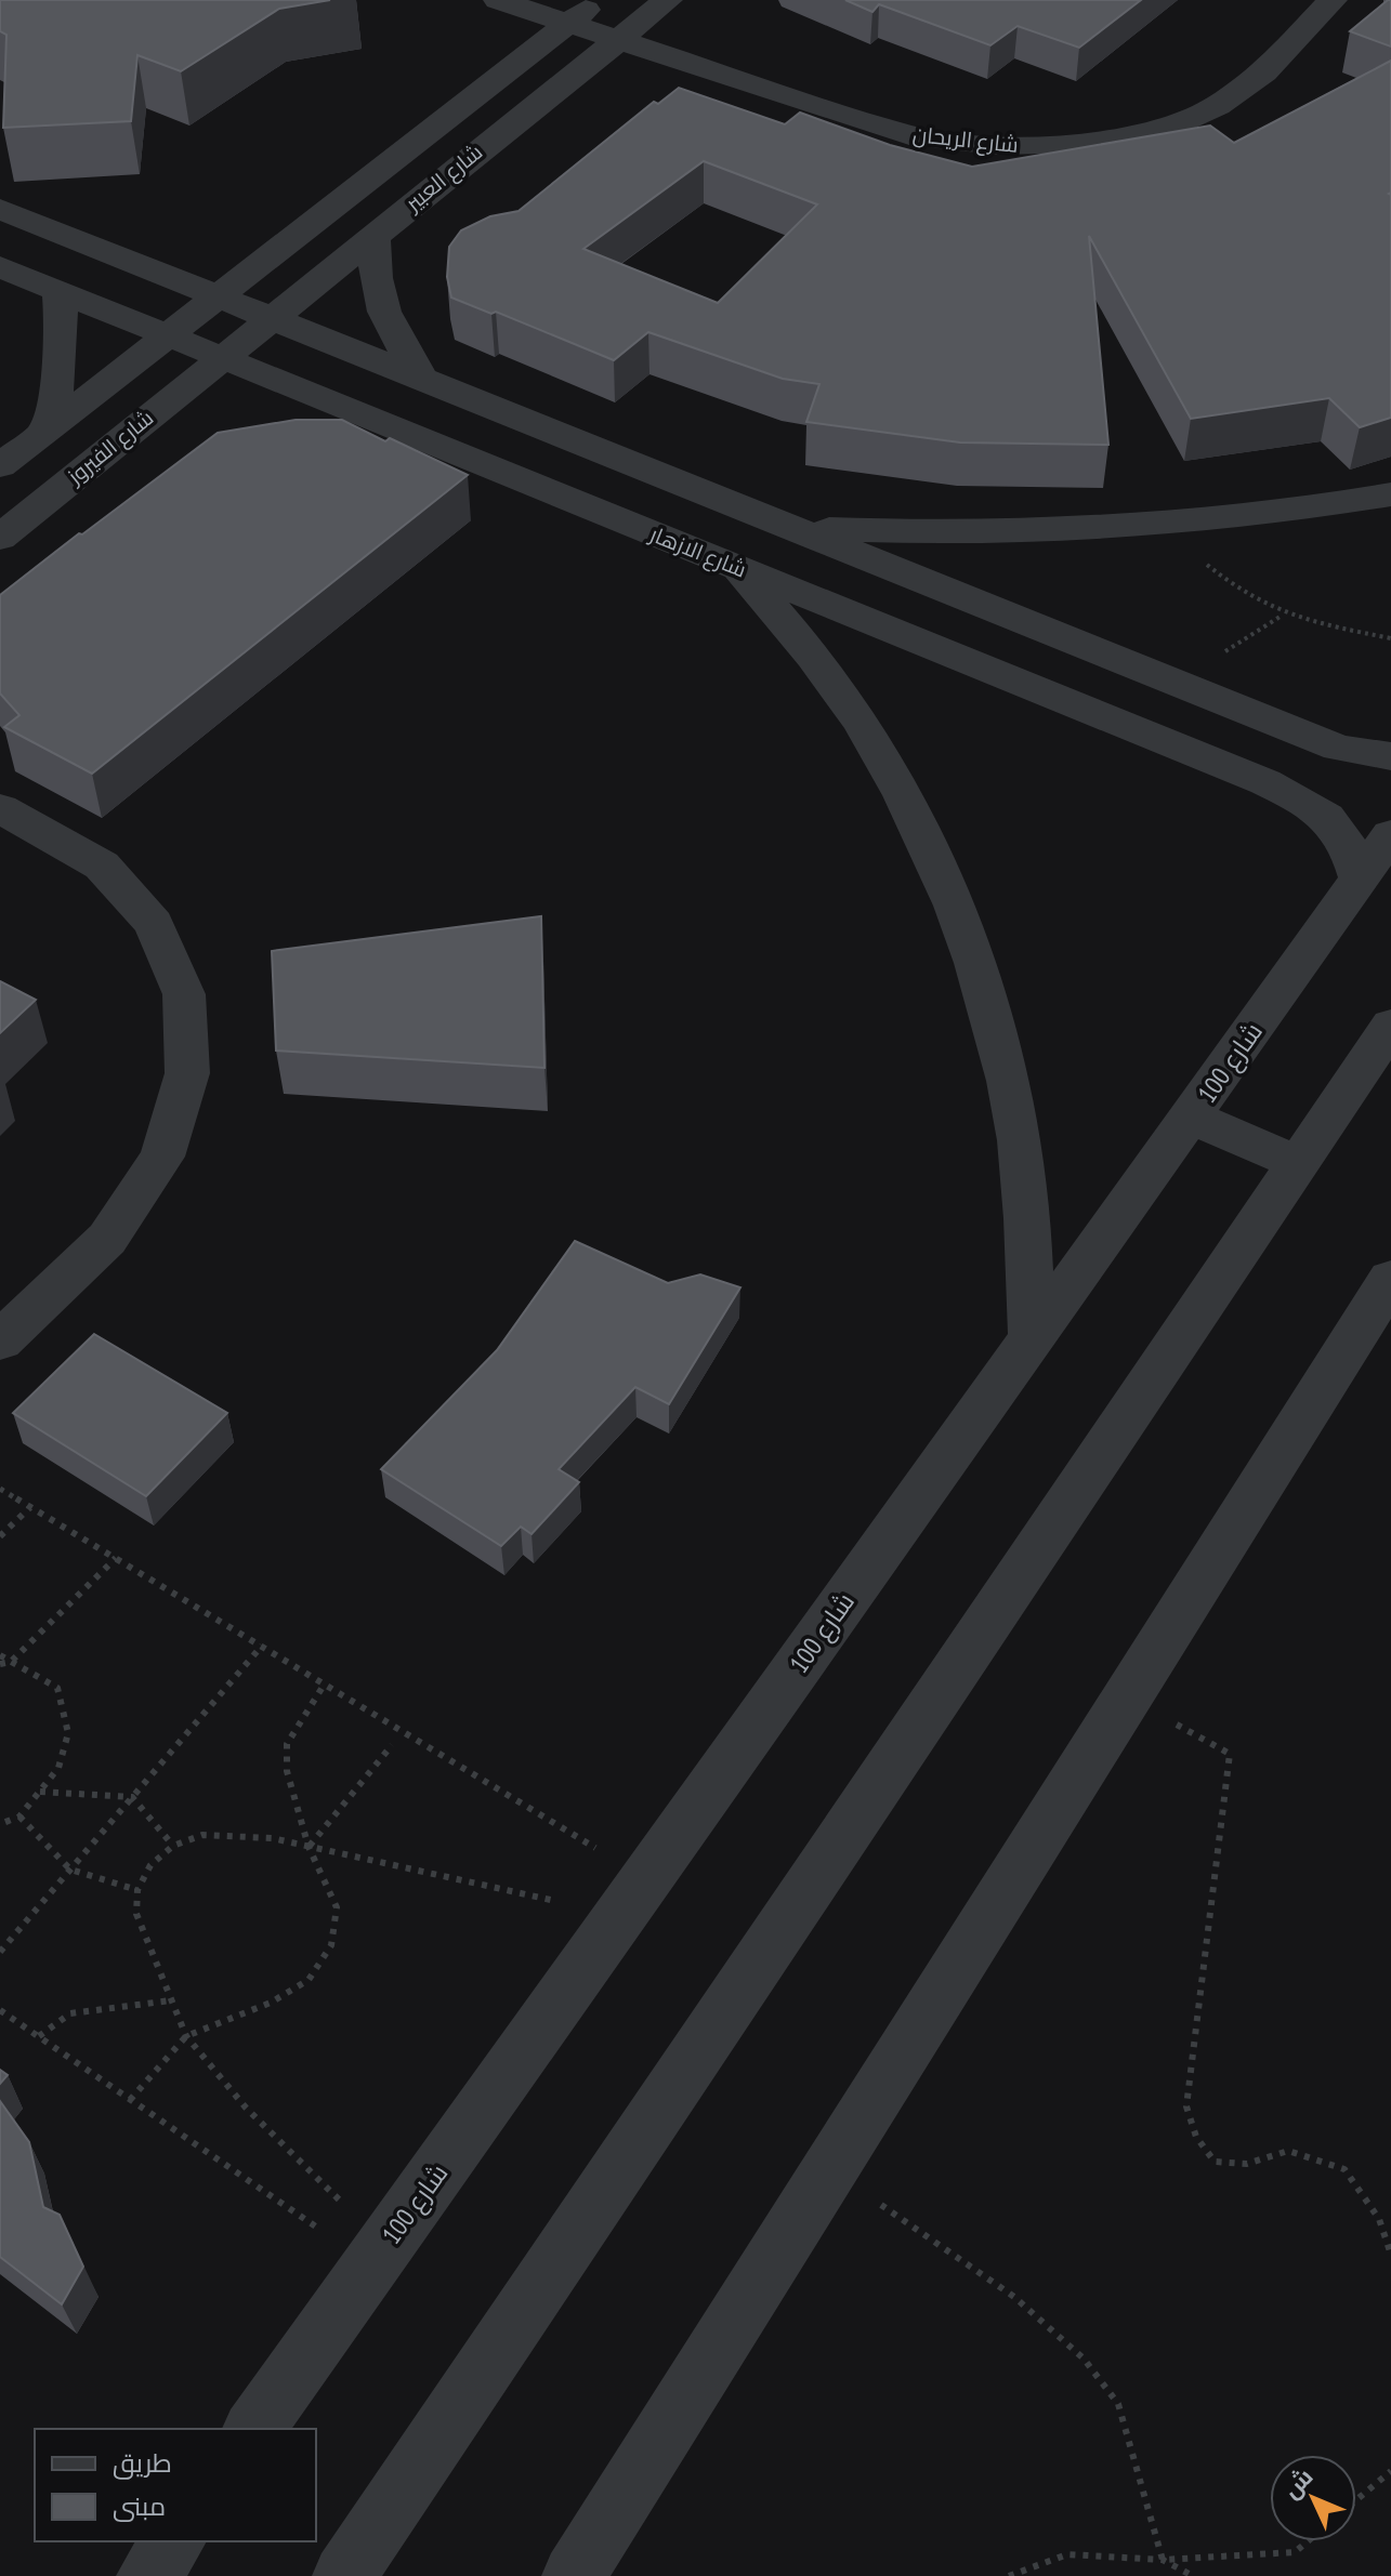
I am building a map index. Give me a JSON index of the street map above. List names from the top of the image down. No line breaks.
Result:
{"streets":{"street":["شارع الريحان","شارع العبير","شارع الفيروز","شارع الازهار","شارع 100"]},"crossings":[["شارع الريحان","شارع العبير"],["شارع العبير","شارع الفيروز"],["شارع العبير","شارع الازهار"],["شارع الفيروز","شارع الازهار"],["شارع الازهار","شارع 100"]],"legend":["طريق","مبنى"],"north":"top left"}
